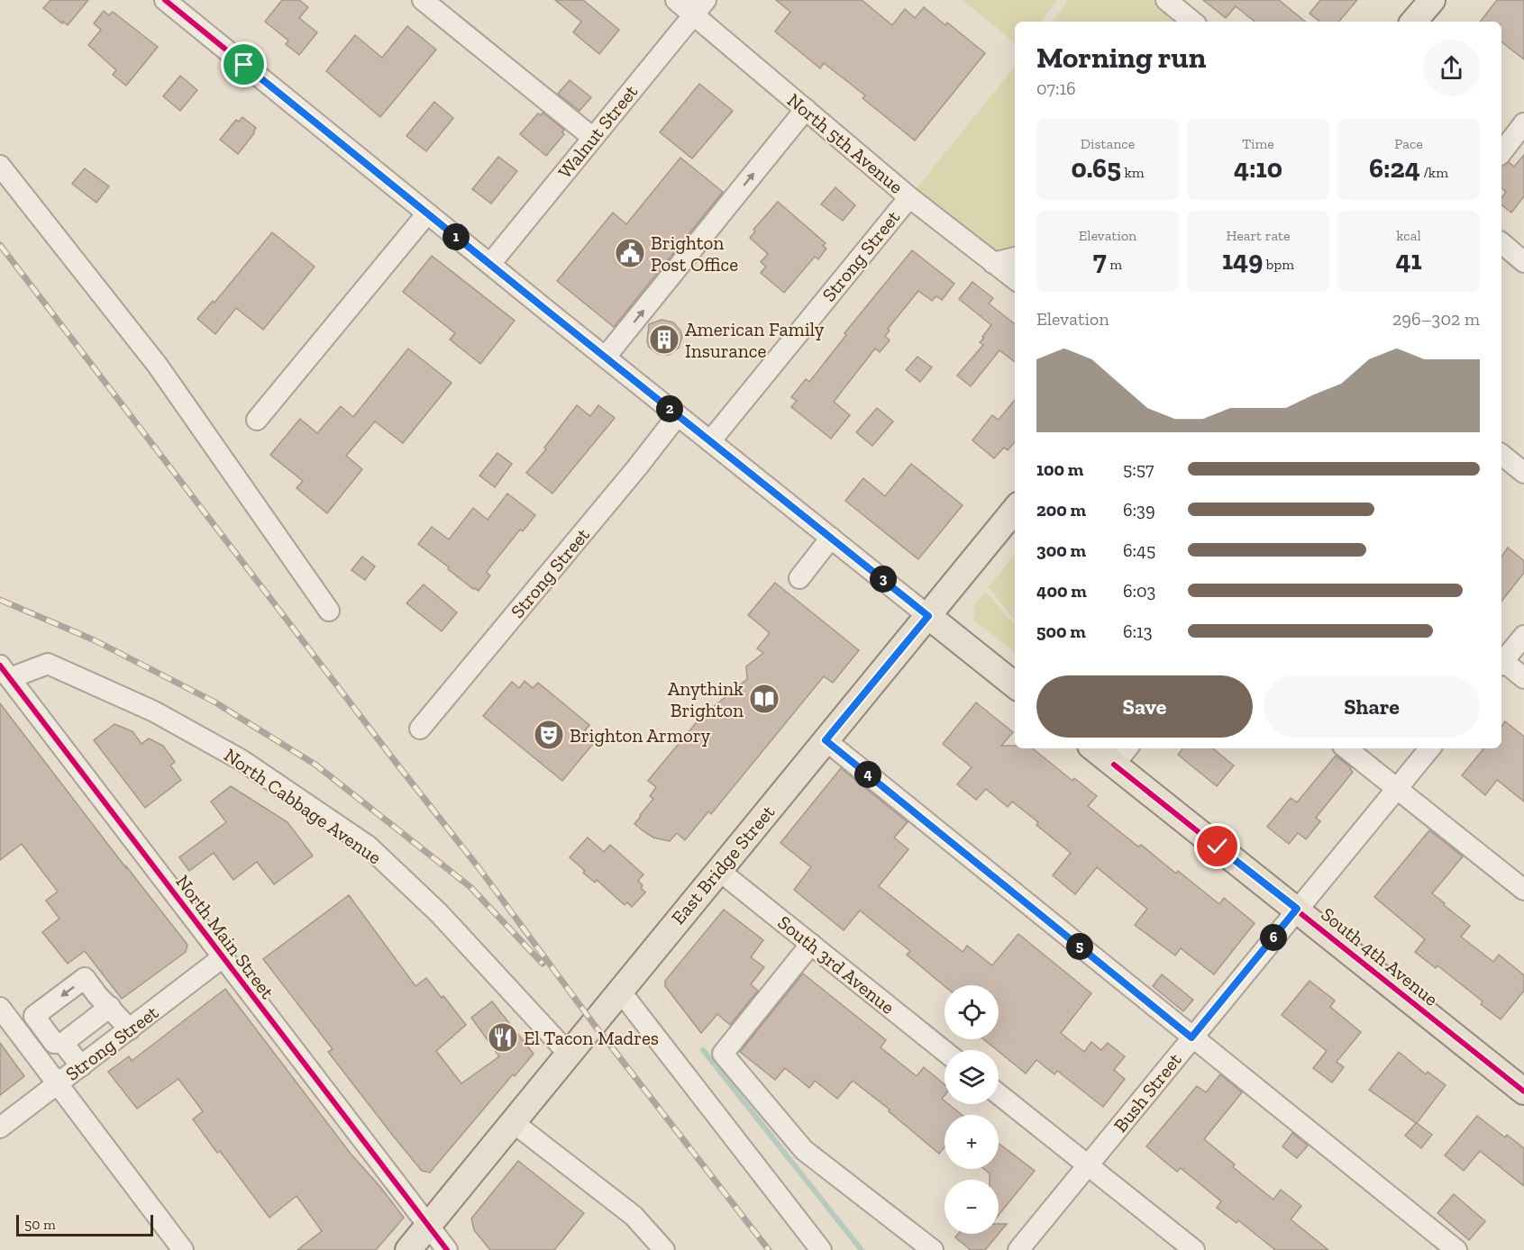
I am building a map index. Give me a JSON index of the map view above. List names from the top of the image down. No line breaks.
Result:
{"streets":{"main road":["East Bridge Street","South 4th Avenue"],"street":["Walnut Street","North 5th Avenue","Strong Street","North Cabbage Avenue","North Main Street","South 3rd Avenue","Bush Street"]},"crossings":[["Walnut Street","North 5th Avenue"],["North 5th Avenue","Strong Street"],["Strong Street","North Main Street"],["North Cabbage Avenue","East Bridge Street"],["North Cabbage Avenue","North Main Street"],["East Bridge Street","North Main Street"],["East Bridge Street","South 3rd Avenue"],["South 4th Avenue","Bush Street"]],"places":{"public building":["Brighton Post Office"],"building":["American Family Insurance"],"library":["Anythink Brighton"],"theatre":["Brighton Armory"],"restaurant":["El Tacon Madres"]},"scale_bar":"50 m","page":{"heading":["Morning run","07:16"],"stats":[["Distance","0.65 km"],["Time","4:10"],["Pace","6:24 /km"],["Elevation","7 m"],["Heart rate","149 bpm"],["kcal","41"]],"pins":["1","2","3","4","6","5"],"chart":["Elevation","296–302 m"],"list":[{"name":"100 m","note":"5:57"},{"name":"200 m","note":"6:39"},{"name":"300 m","note":"6:45"},{"name":"400 m","note":"6:03"},{"name":"500 m","note":"6:13"}],"buttons":["Save","Share"],"map_buttons":["+","−"],"scale":"50 m"}}
